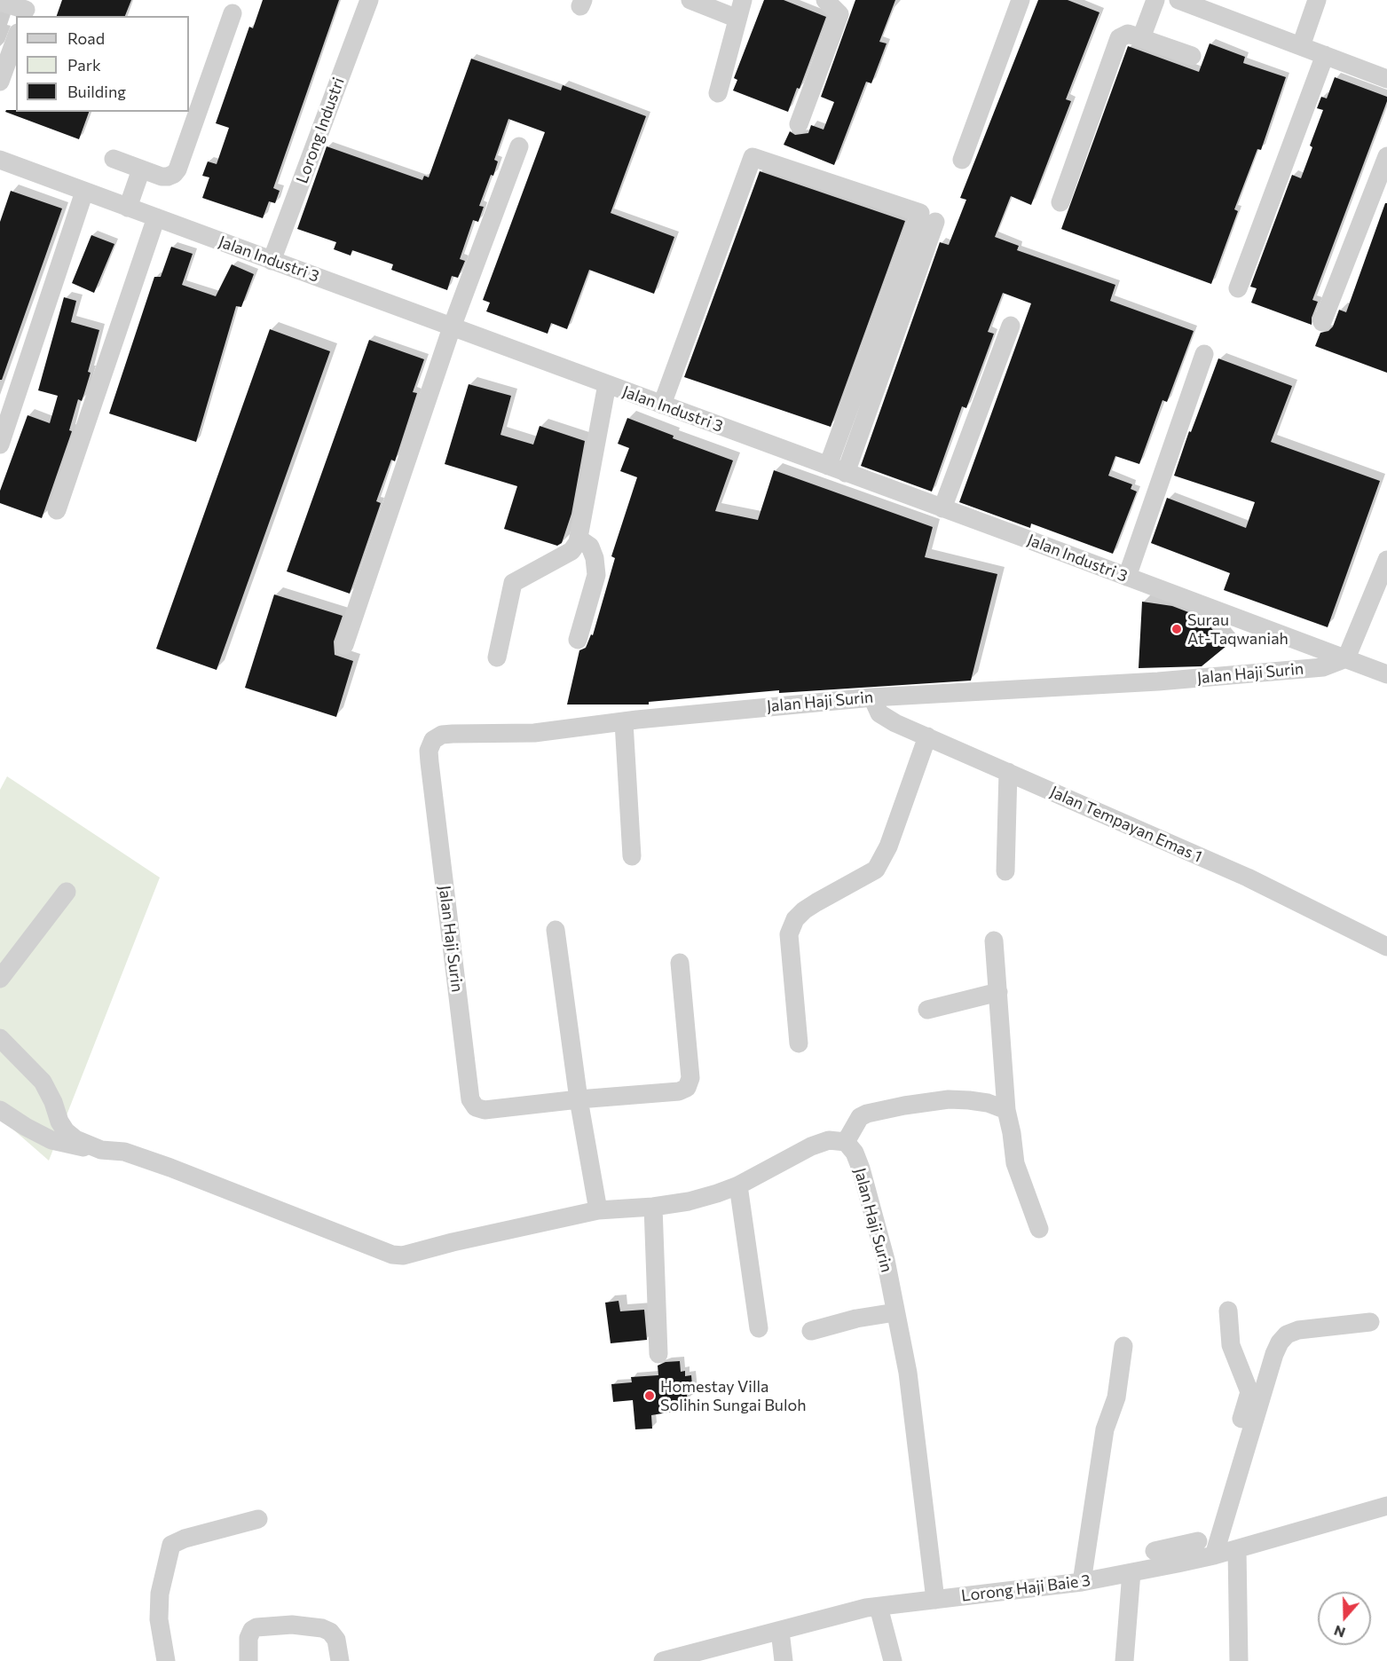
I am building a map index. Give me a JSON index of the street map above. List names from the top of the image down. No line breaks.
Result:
{"streets":{"street":["Lorong Industri","Jalan Industri 3","Jalan Haji Surin","Jalan Tempayan Emas 1","Lorong Haji Baie 3"]},"crossings":[["Lorong Industri","Jalan Industri 3"],["Jalan Industri 3","Jalan Haji Surin"],["Jalan Haji Surin","Jalan Tempayan Emas 1"],["Jalan Haji Surin","Lorong Haji Baie 3"]],"places":["Surau At-Taqwaniah","Homestay Villa Solihin Sungai Buloh"],"legend":["Road","Park","Building"],"north":"bottom"}
